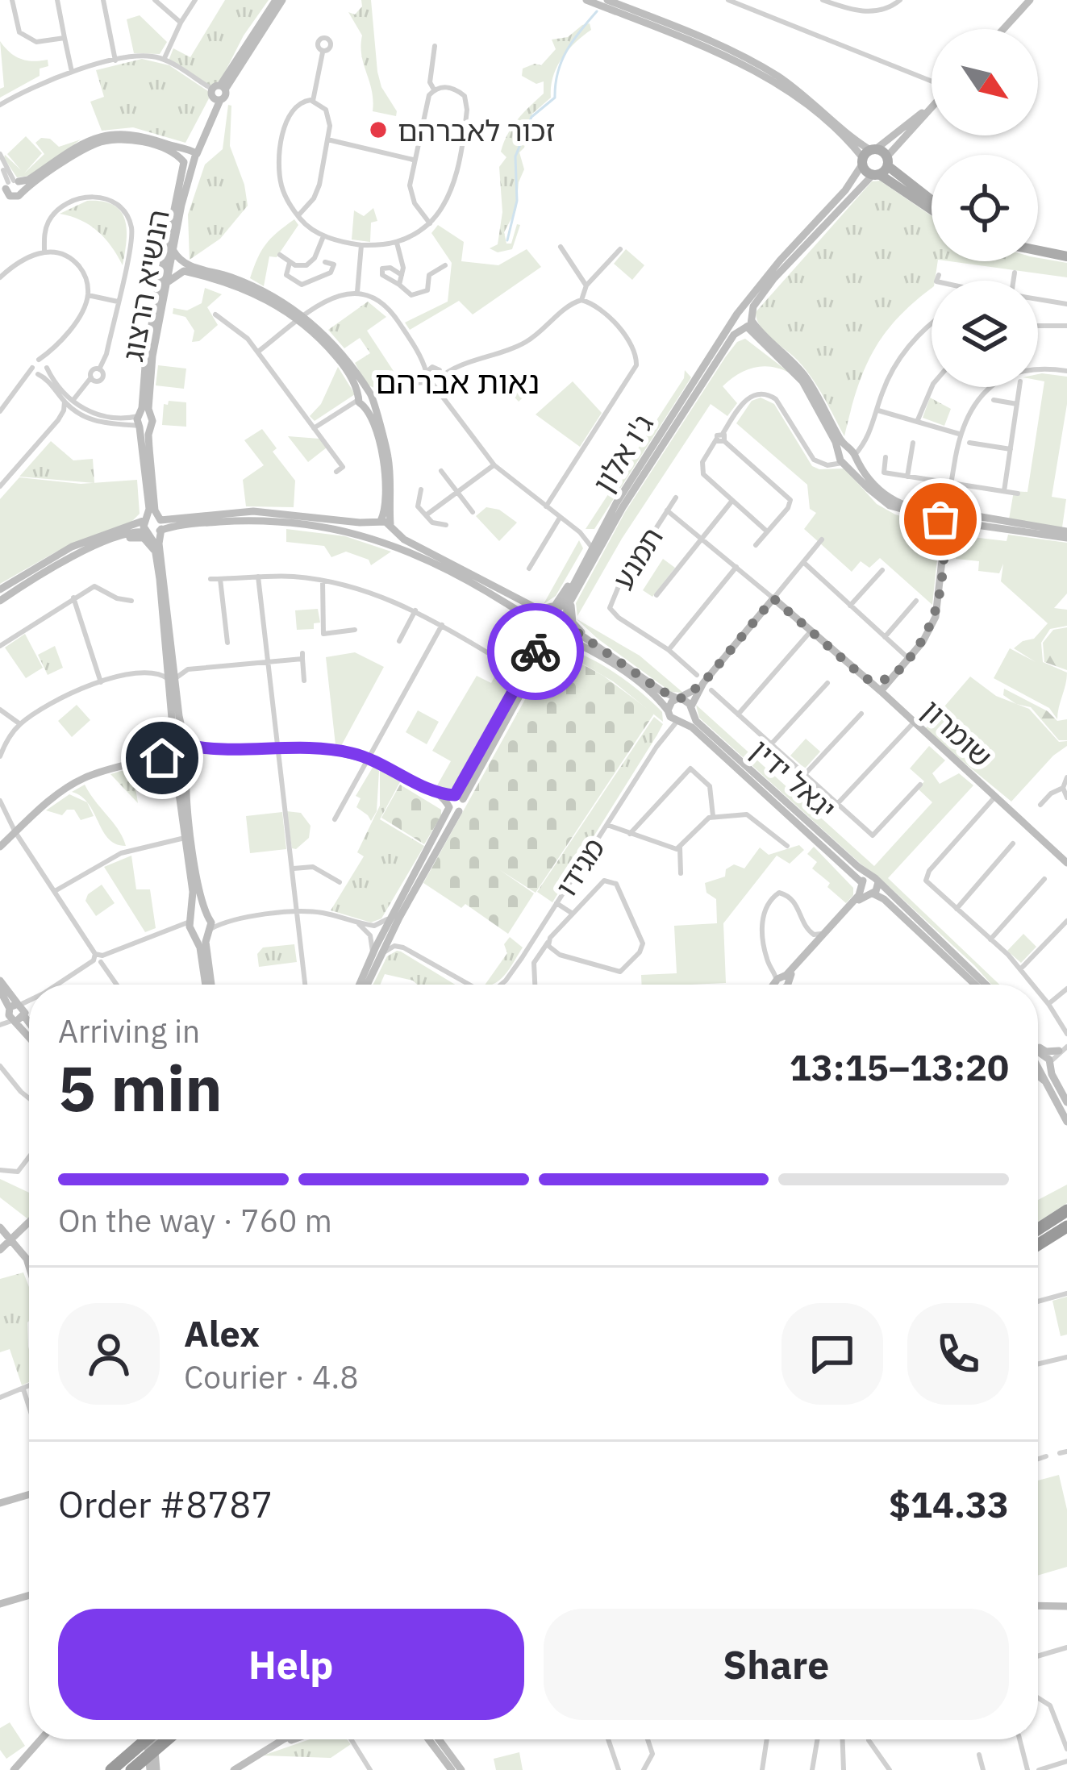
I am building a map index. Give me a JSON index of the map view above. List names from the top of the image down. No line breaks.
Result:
{"streets":{"street":["הנשיא הרצוג","ג'ו אלון","תמנע","שומרון","יגאל ידין","מגידו"]},"crossings":[["יגאל ידין","מגידו"]],"districts":["נאות אברהם"],"places":["זכור לאברהם"],"north":"bottom right","page":{"heading":["5 min","Arriving in","13:15–13:20"],"panel":["Alex","Courier · 4.8","Order #8787","$14.33"],"bar":"On the way · 760 m","buttons":["Help","Share"]}}
